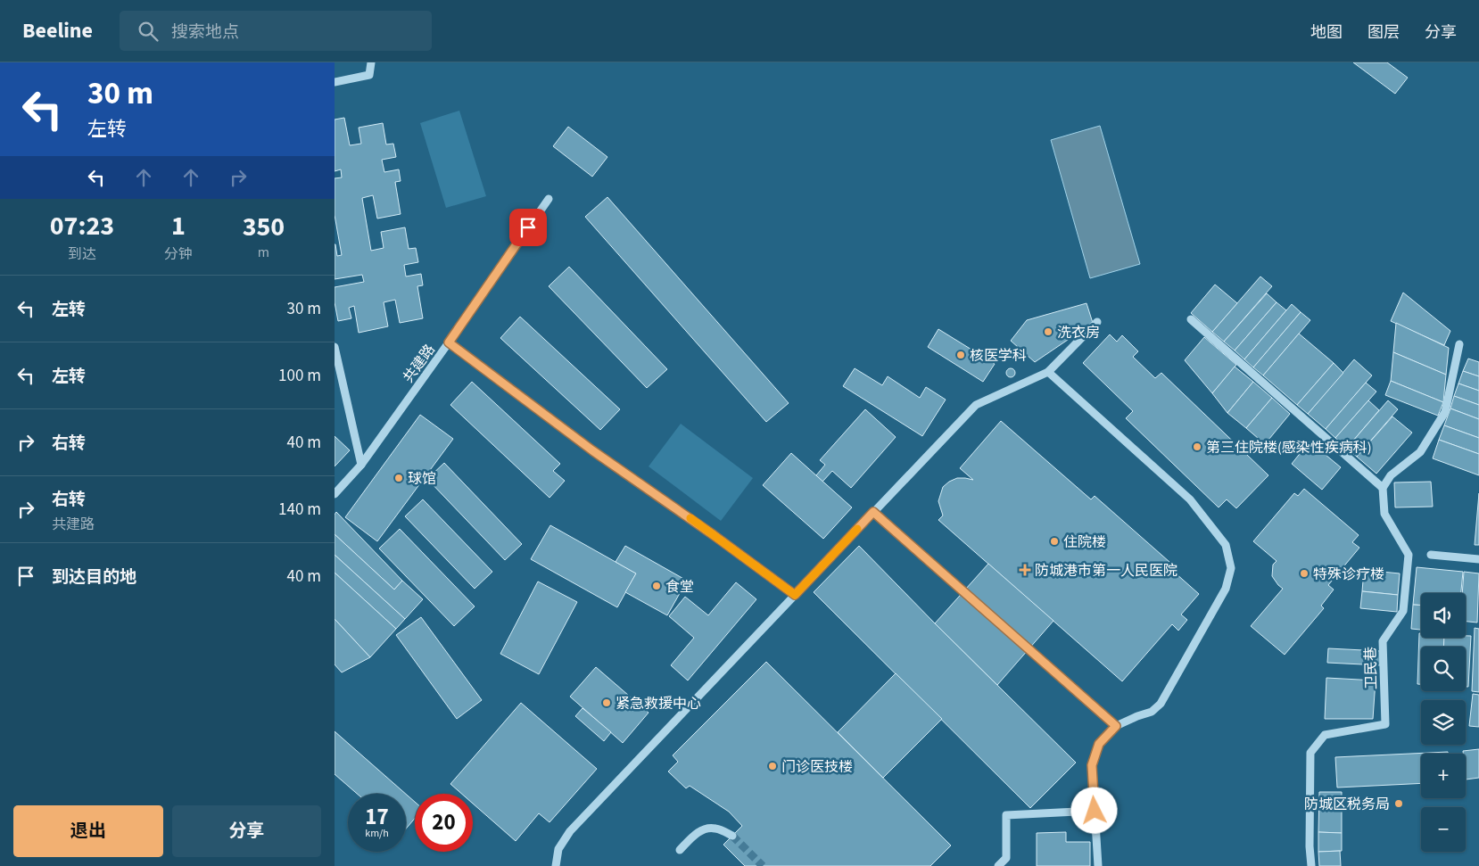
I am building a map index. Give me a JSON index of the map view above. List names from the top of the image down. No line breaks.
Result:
{"streets":{"street":["共建路","卫民巷"]},"places":{"other":["洗衣房","核医学科","第三住院楼(感染性疾病科)","球馆","住院楼","特殊诊疗楼","食堂","紧急救援中心","门诊医技楼","防城区税务局"],"health":["防城港市第一人民医院"]},"page":{"header":"Beeline","search":"搜索地点","nav":["地图","图层","分享"],"turn":["30 m","左转"],"eta":["07:23","到达","1","分钟","350","m"],"list":[{"name":"左转","value":"30 m"},{"name":"左转","value":"100 m"},{"name":"右转","value":"40 m"},{"name":"右转","note":"共建路","value":"140 m"},{"name":"到达目的地","value":"40 m"}],"map_buttons":["+","−"],"speed":"17 km/h","limit":"20","buttons":["退出","分享"]}}
